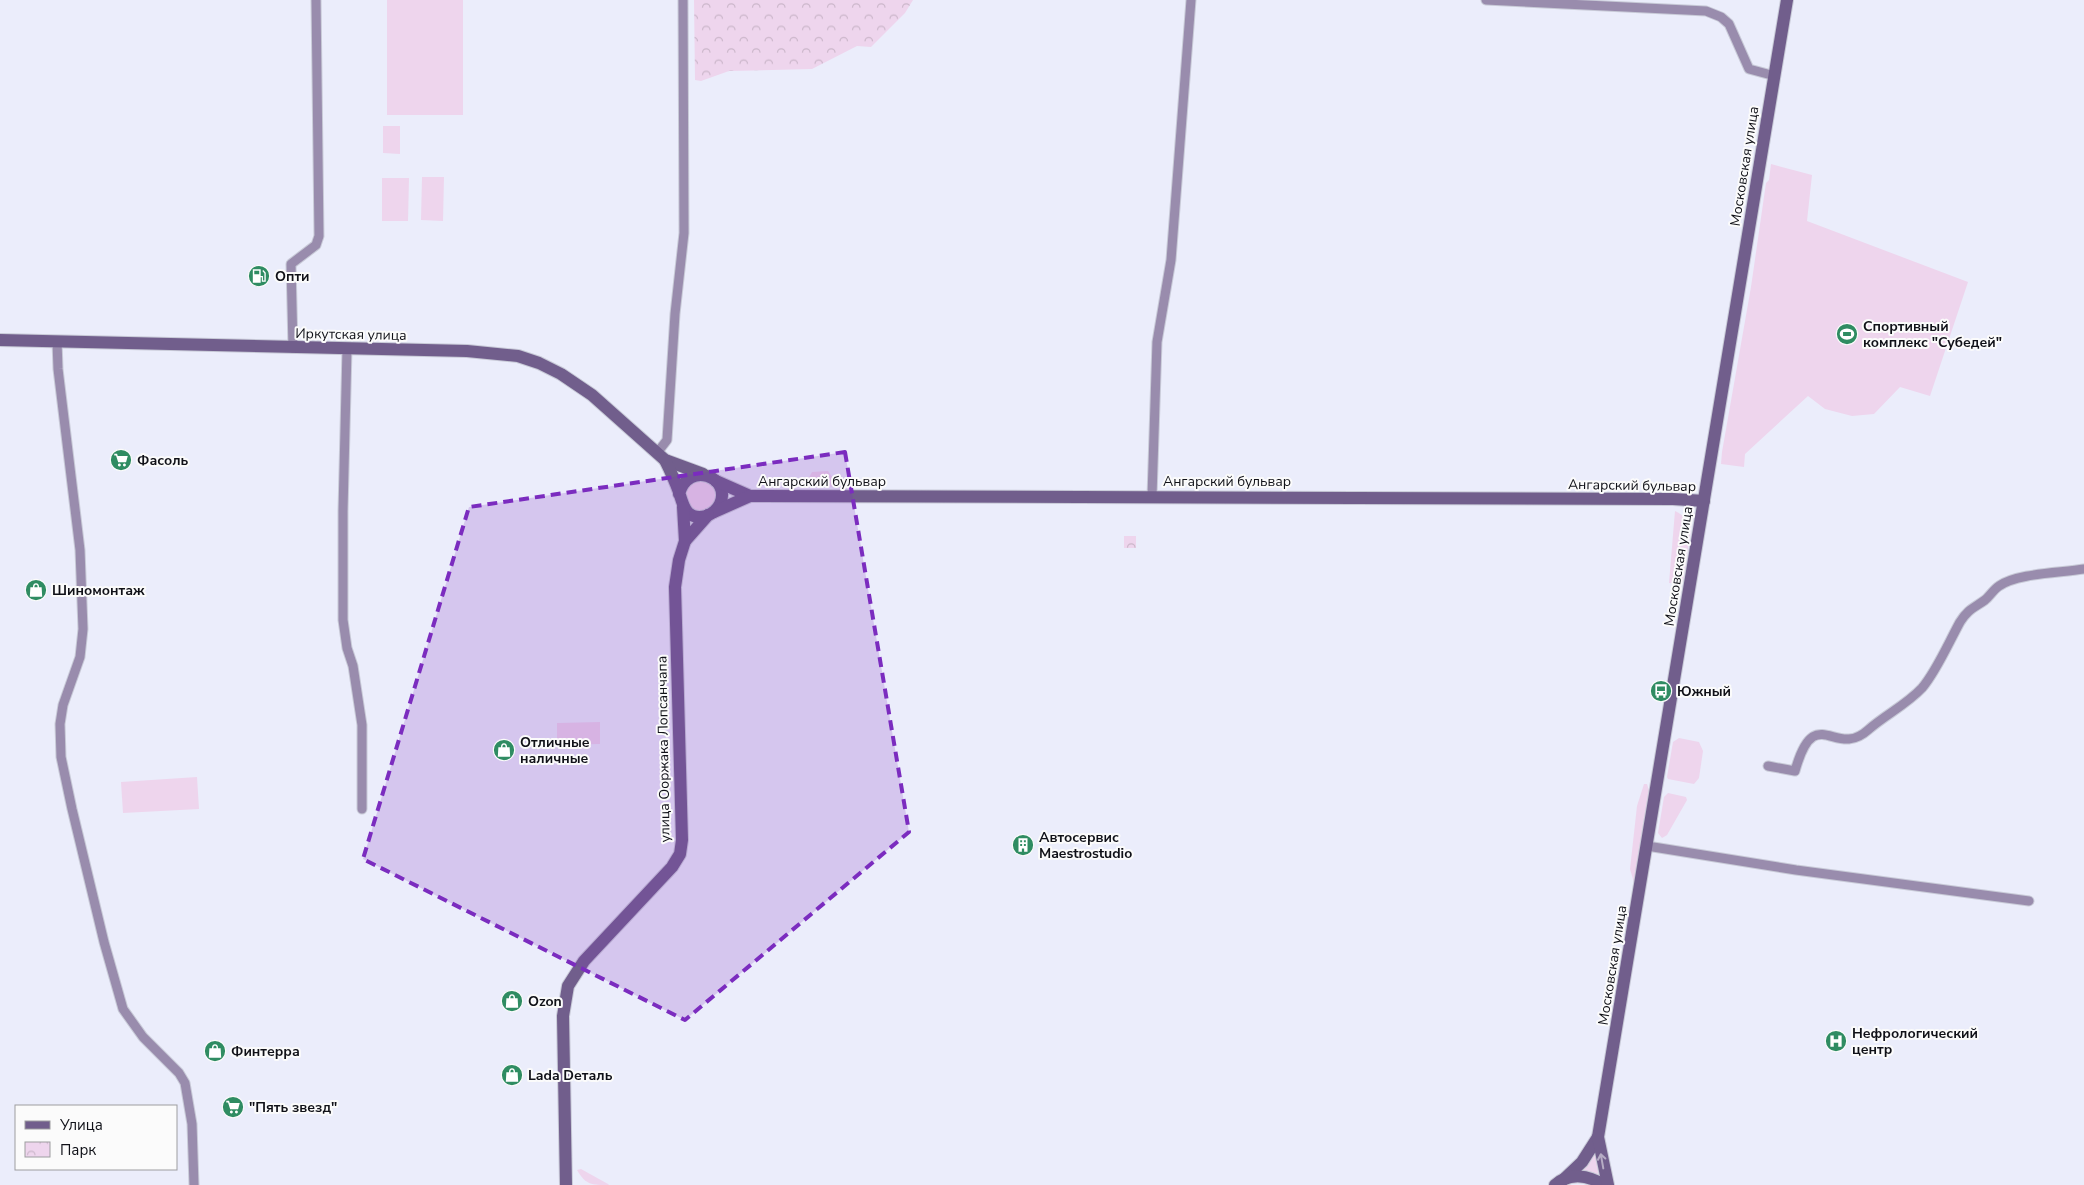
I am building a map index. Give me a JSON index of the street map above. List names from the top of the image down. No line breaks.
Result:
{"streets":{"street":["Московская улица","Иркутская улица","Ангарский бульвар","улица Ооржака Лопсанчапа"]},"crossings":[["Московская улица","Ангарский бульвар"],["Иркутская улица","Ангарский бульвар"],["Иркутская улица","улица Ооржака Лопсанчапа"],["Ангарский бульвар","улица Ооржака Лопсанчапа"]],"places":{"fuel station":["Опти"],"sports":["Спортивный комплекс \"Субедей\""],"supermarket":["Фасоль","\"Пять звезд\""],"shop":["Шиномонтаж","Отличные наличные","Ozon","Финтерра","Lada Dеталь"],"bus stop":["Южный"],"building":["Автосервис Maestrostudio"],"hospital":["Нефрологический центр"]},"legend":["Улица","Парк"]}
